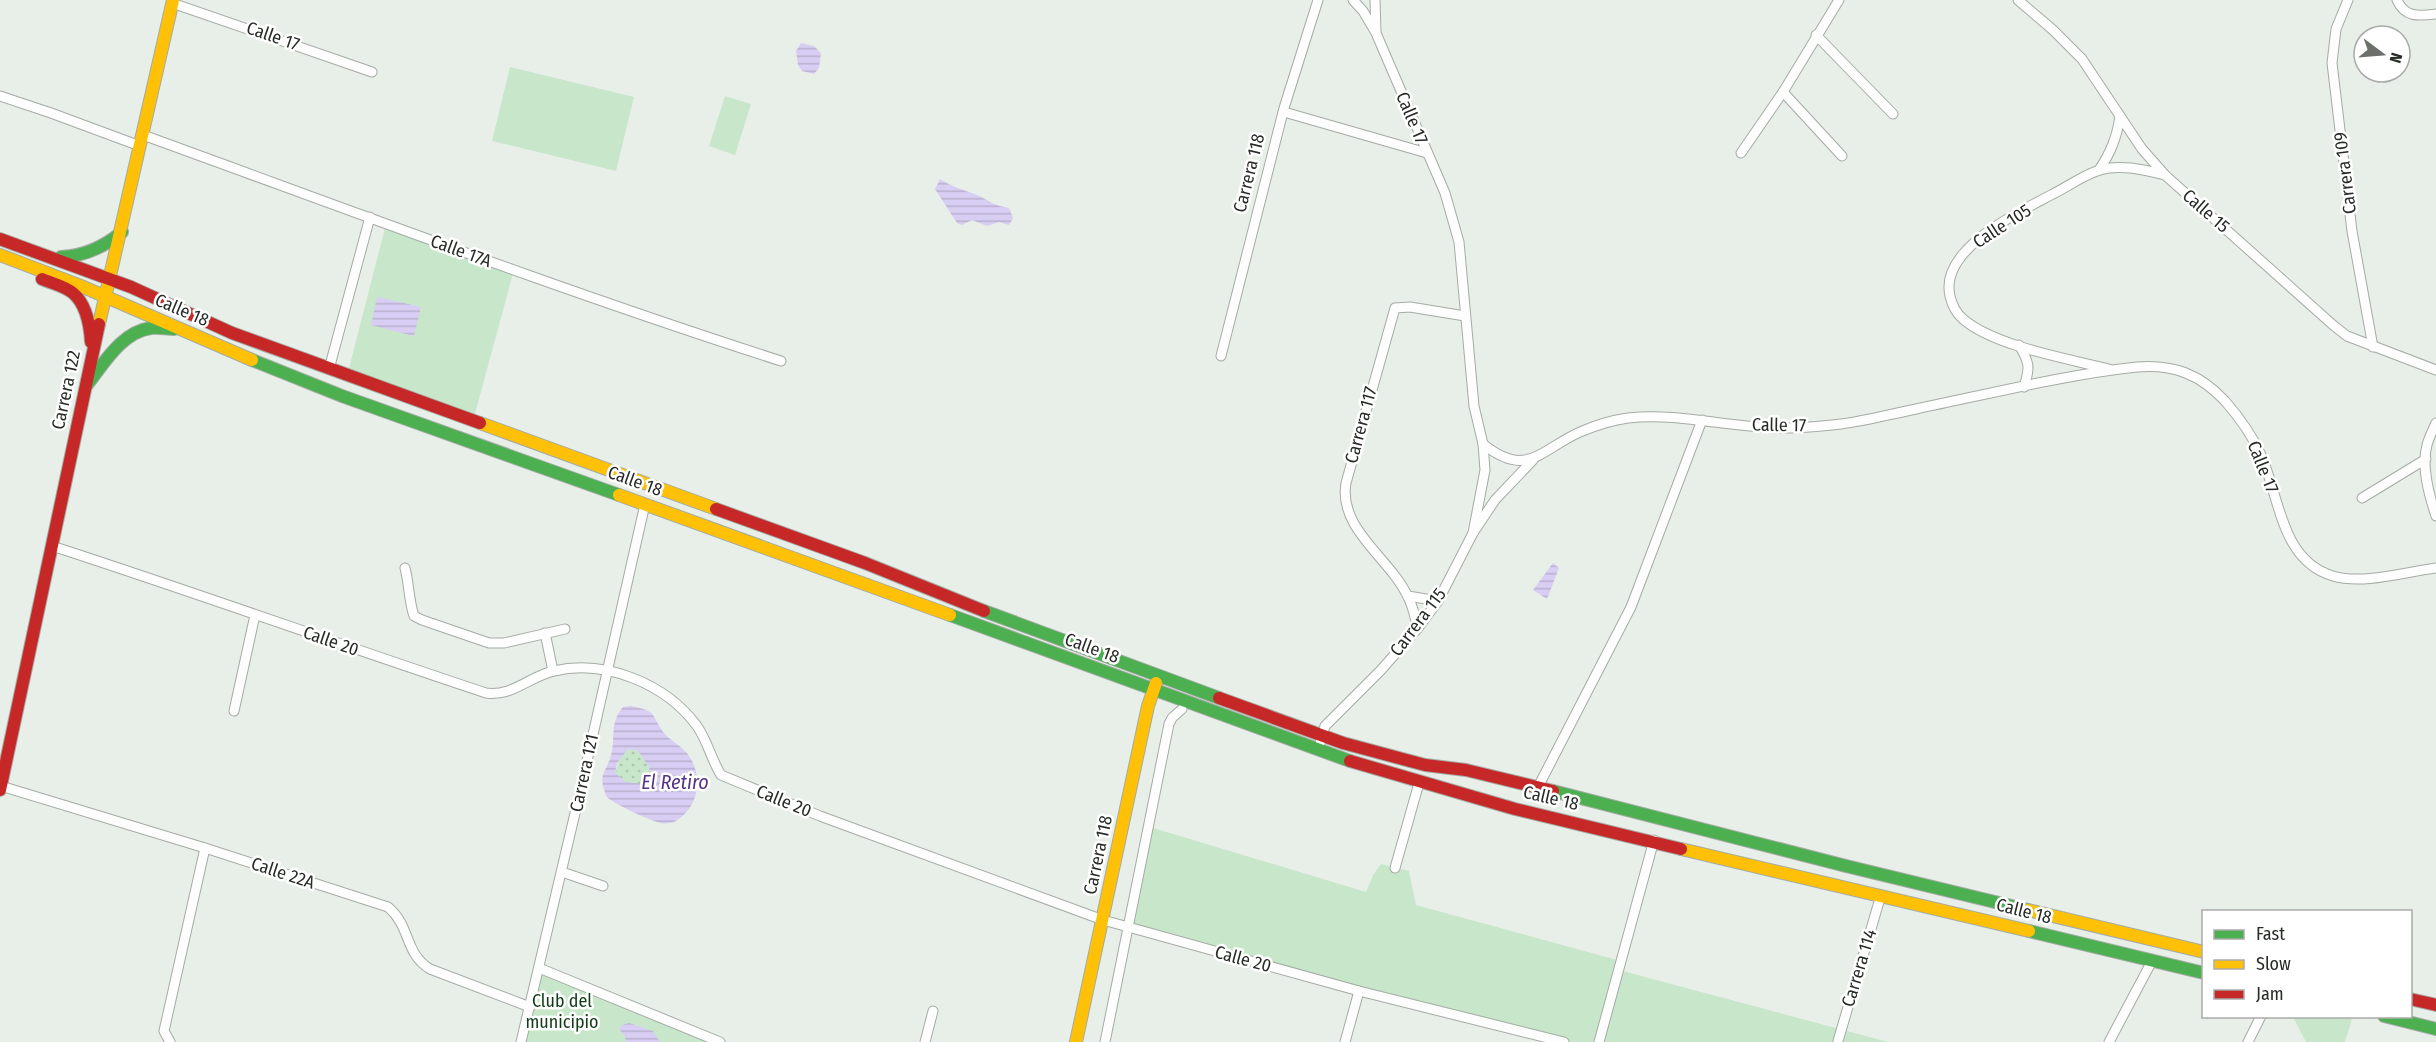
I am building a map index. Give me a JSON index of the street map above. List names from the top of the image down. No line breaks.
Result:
{"streets":{"main road":["Carrera 118","Calle 18","Carrera 122"],"street":["Calle 17","Carrera 109","Calle 15","Calle 105","Calle 17A","Carrera 117","Carrera 115","Calle 20","Carrera 121","Calle 22A","Carrera 114"]},"crossings":[["Calle 17","Calle 105"],["Calle 17","Carrera 122"],["Calle 17","Carrera 117"],["Calle 17","Carrera 115"],["Carrera 118","Calle 18"],["Carrera 118","Calle 20"],["Carrera 109","Calle 15"],["Calle 15","Calle 105"],["Calle 17A","Carrera 122"],["Calle 18","Carrera 122"],["Calle 18","Carrera 115"],["Calle 18","Carrera 121"],["Calle 18","Carrera 114"],["Carrera 122","Calle 20"],["Carrera 122","Calle 22A"],["Carrera 117","Carrera 115"],["Calle 20","Carrera 121"],["Carrera 121","Calle 22A"]],"water":["El Retiro"],"parks":["Club del municipio"],"legend":["Fast","Slow","Jam"],"north":"right"}
